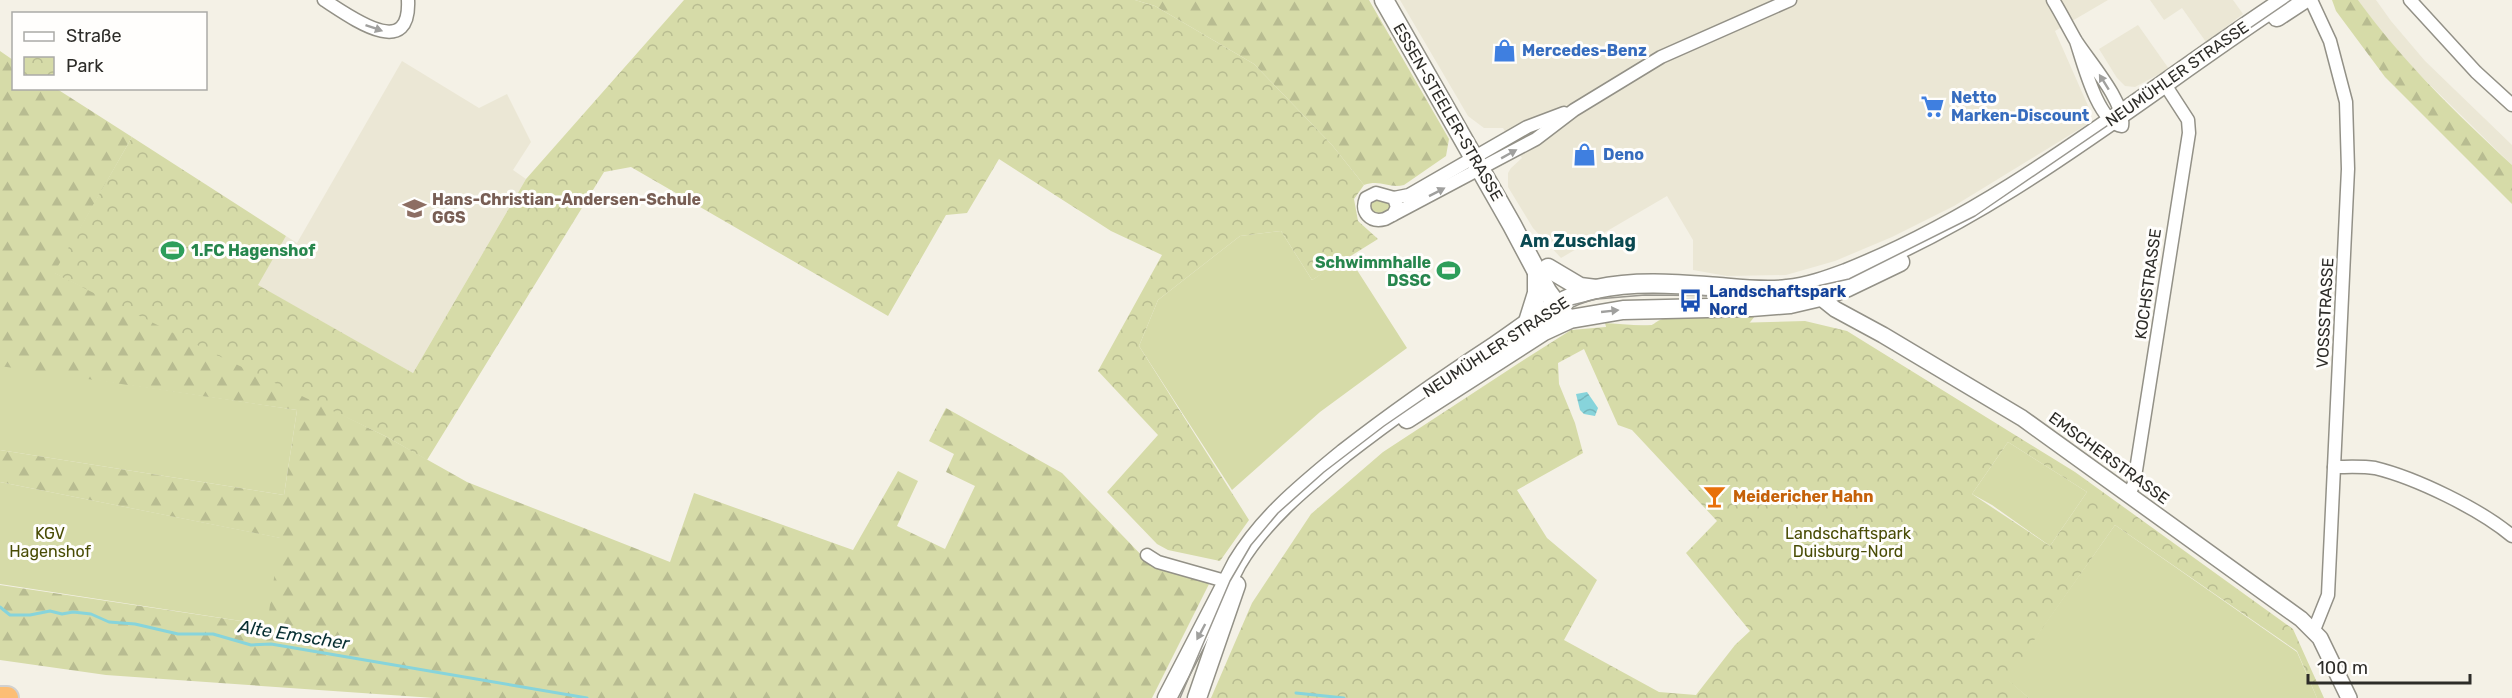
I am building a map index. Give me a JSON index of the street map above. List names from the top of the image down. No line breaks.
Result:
{"streets":{"main road":["NEUMÜHLER STRASSE","ESSEN-STEELER-STRASSE"],"street":["KOCHSTRASSE","VOSSSTRASSE","EMSCHERSTRASSE"]},"crossings":[["NEUMÜHLER STRASSE","ESSEN-STEELER-STRASSE"],["NEUMÜHLER STRASSE","KOCHSTRASSE"],["NEUMÜHLER STRASSE","EMSCHERSTRASSE"],["KOCHSTRASSE","EMSCHERSTRASSE"],["VOSSSTRASSE","EMSCHERSTRASSE"]],"districts":["Am Zuschlag"],"water":["Alte Emscher"],"parks":["KGV Hagenshof","Landschaftspark Duisburg-Nord"],"places":{"shop":["Mercedes-Benz","Deno"],"supermarket":["Netto Marken-Discount"],"school or university":["Hans-Christian-Andersen-Schule GGS"],"sports":["1.FC Hagenshof","Schwimmhalle DSSC"],"bus stop":["Landschaftspark Nord"],"bar":["Meidericher Hahn"]},"legend":["Straße","Park"],"scale_bar":"100 m"}
